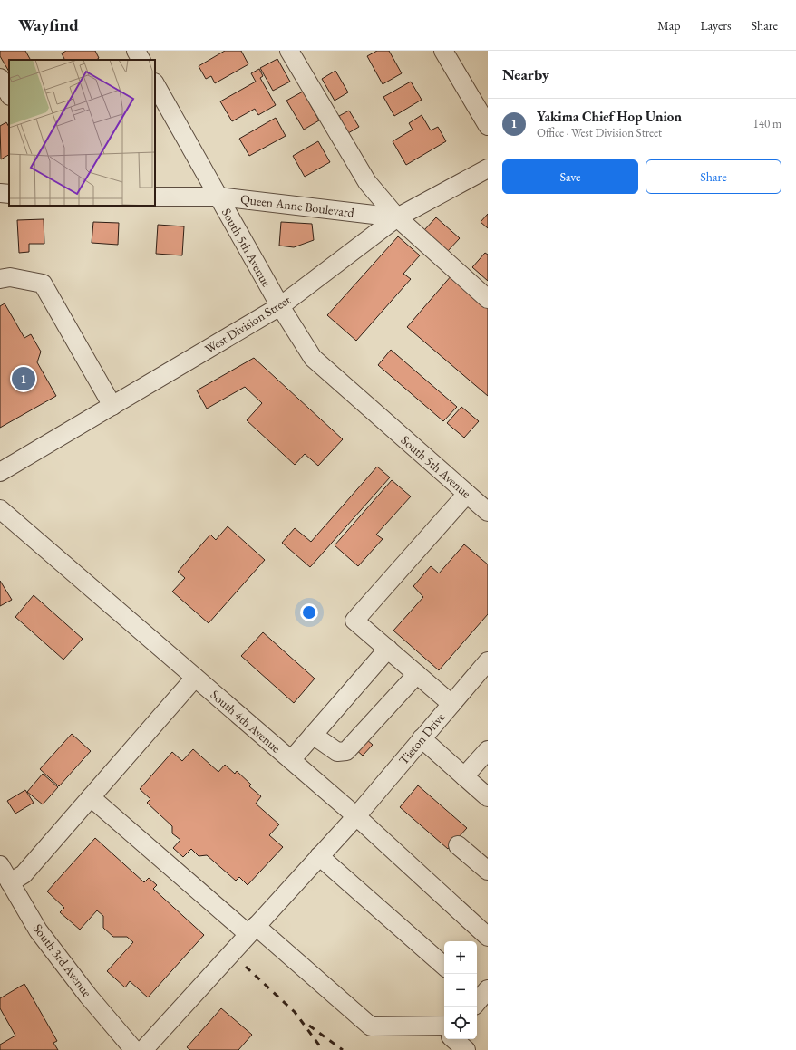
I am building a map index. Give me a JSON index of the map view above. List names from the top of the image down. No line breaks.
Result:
{"streets":{"street":["Queen Anne Boulevard","South 5th Avenue","West Division Street","South 4th Avenue","Tieton Drive","South 3rd Avenue"]},"crossings":[["Queen Anne Boulevard","South 5th Avenue"],["Queen Anne Boulevard","West Division Street"],["South 5th Avenue","West Division Street"],["South 4th Avenue","Tieton Drive"]],"page":{"header":"Wayfind","nav":["Map","Layers","Share"],"heading":"Nearby","list":[{"mark":"1","name":"Yakima Chief Hop Union","note":"Office · West Division Street","value":"140 m"}],"buttons":["Save","Share"],"pins":"1","map_buttons":["+","−"]}}
